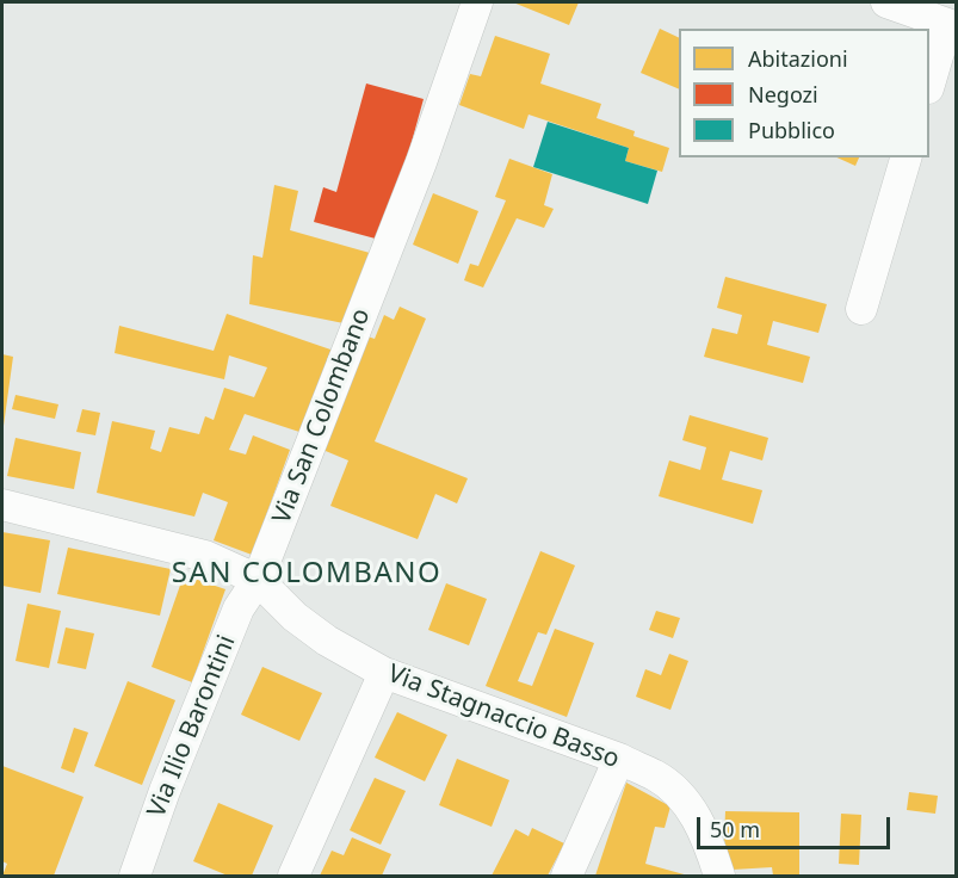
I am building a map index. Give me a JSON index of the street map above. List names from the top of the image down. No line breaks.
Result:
{"streets":{"street":["Via San Colombano","Via Stagnaccio Basso","Via Ilio Barontini"]},"crossings":[["Via San Colombano","Via Stagnaccio Basso"],["Via San Colombano","Via Ilio Barontini"],["Via Stagnaccio Basso","Via Ilio Barontini"]],"districts":["SAN COLOMBANO"],"legend":["Abitazioni","Negozi","Pubblico"],"scale_bar":"50 m"}
